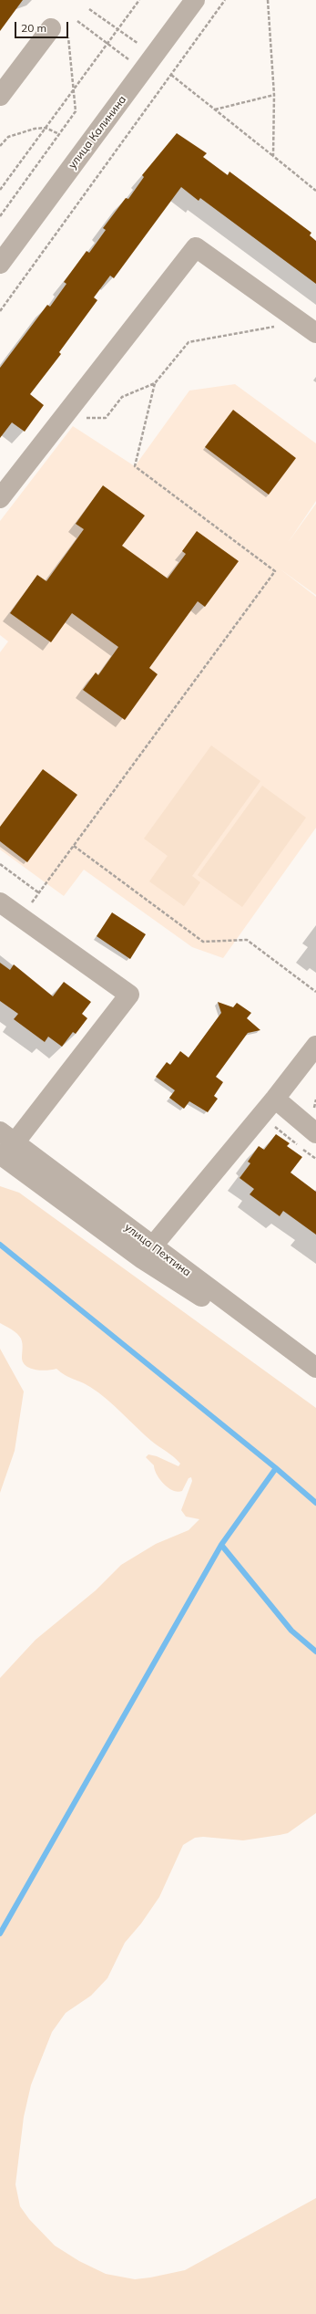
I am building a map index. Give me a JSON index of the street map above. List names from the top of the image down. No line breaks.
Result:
{"streets":{"street":["улица Калинина","улица Пехтина"]},"scale_bar":"20 m"}
